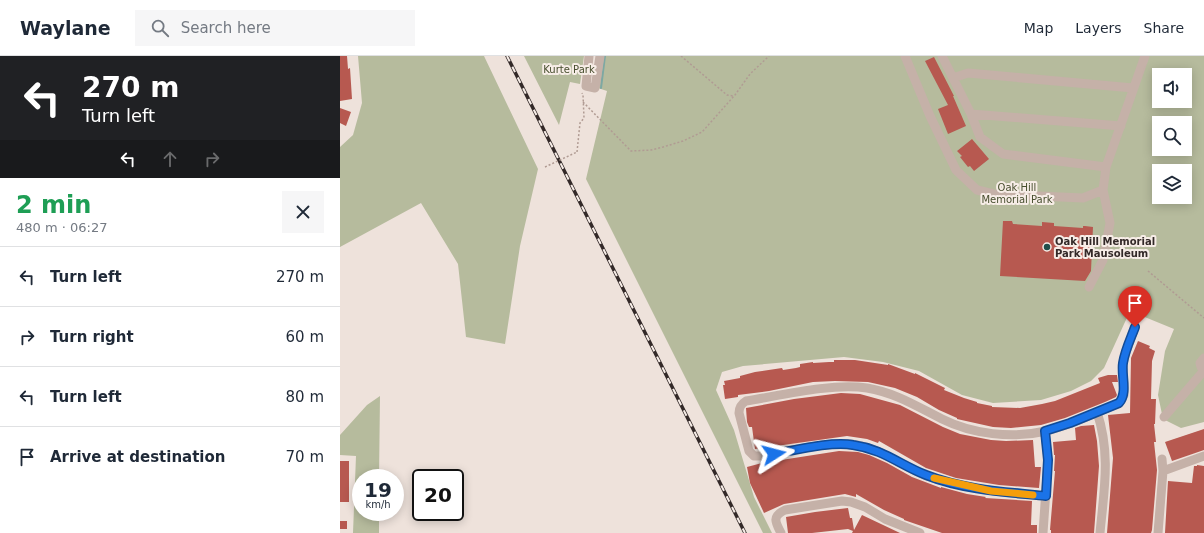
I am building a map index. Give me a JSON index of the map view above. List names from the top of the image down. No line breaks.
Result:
{"parks":["Kurte Park","Oak Hill Memorial Park"],"places":["Oak Hill Memorial Park Mausoleum"],"page":{"header":"Waylane","search":"Search here","nav":["Map","Layers","Share"],"turn":["270 m","Turn left"],"heading":["2 min","480 m · 06:27"],"list":[{"name":"Turn left","value":"270 m"},{"name":"Turn right","value":"60 m"},{"name":"Turn left","value":"80 m"},{"name":"Arrive at destination","value":"70 m"}],"speed":"19 km/h","limit":"20"}}
